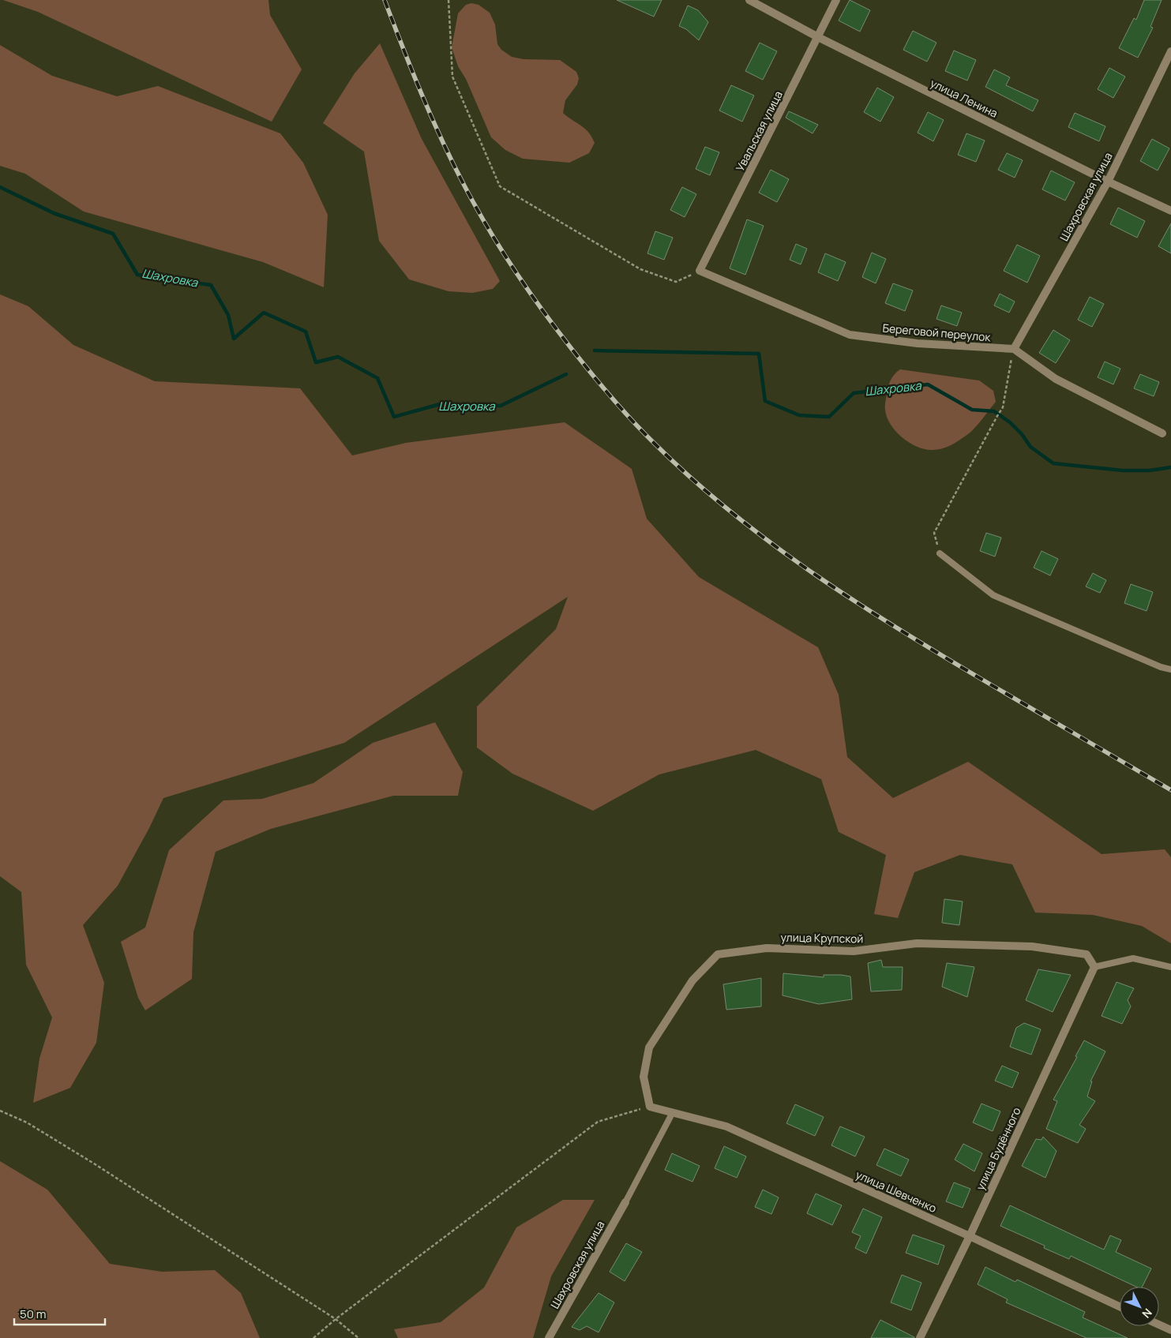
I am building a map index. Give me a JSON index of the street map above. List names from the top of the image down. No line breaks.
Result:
{"streets":{"street":["улица Ленина","Увальская улица","Шахровская улица","Береговой переулок","улица Крупской","улица Будённого","улица Шевченко"]},"crossings":[["улица Ленина","Увальская улица"],["улица Ленина","Шахровская улица"],["Увальская улица","Береговой переулок"],["Шахровская улица","Береговой переулок"],["улица Крупской","улица Будённого"],["улица Крупской","улица Шевченко"],["улица Будённого","улица Шевченко"]],"water":["Шахровка"],"scale_bar":"50 m","north":"bottom right"}
